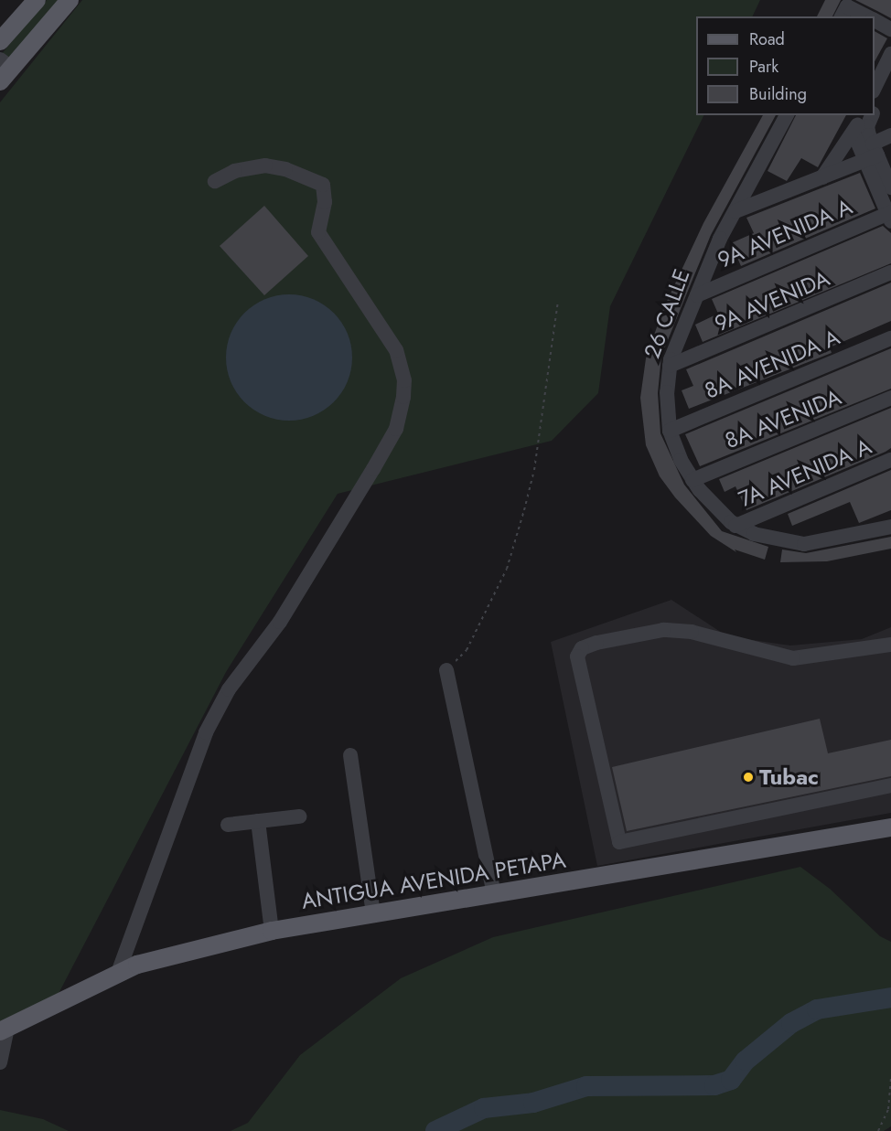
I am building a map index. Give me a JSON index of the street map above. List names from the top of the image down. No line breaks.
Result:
{"streets":{"main road":["ANTIGUA AVENIDA PETAPA"],"street":["9A AVENIDA A","9A AVENIDA","26 CALLE","8A AVENIDA A","8A AVENIDA","7A AVENIDA A"]},"crossings":[["9A AVENIDA A","26 CALLE"],["9A AVENIDA","26 CALLE"],["26 CALLE","8A AVENIDA A"],["26 CALLE","8A AVENIDA"],["26 CALLE","7A AVENIDA A"]],"places":["Tubac"],"legend":["Road","Park","Building"]}
